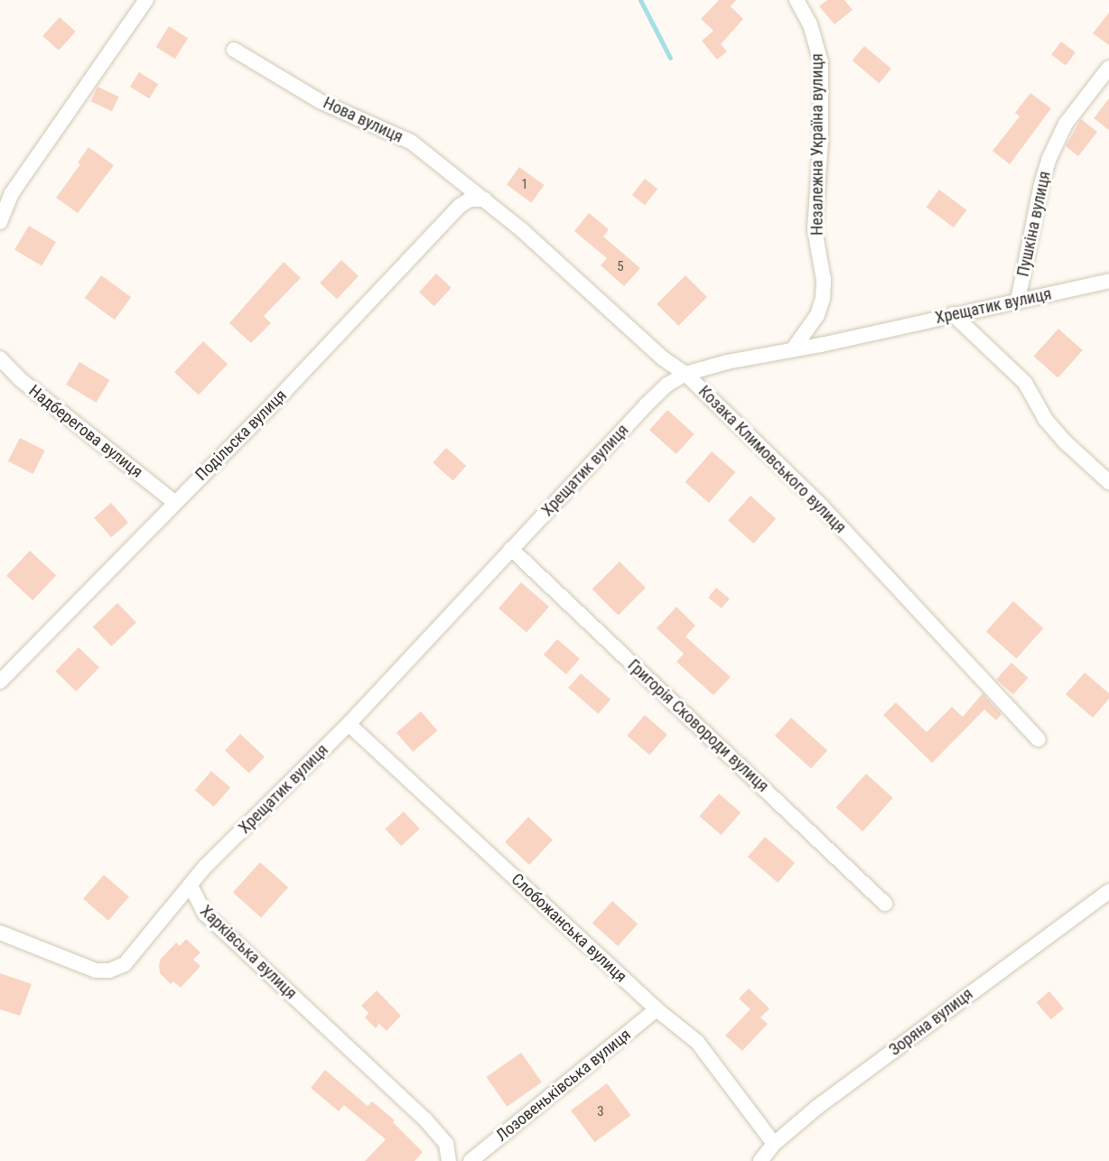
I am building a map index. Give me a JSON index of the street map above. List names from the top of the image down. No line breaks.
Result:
{"streets":{"street":["Нова вулиця","Незалежна Україна вулиця","Пушкіна вулиця","Хрещатик вулиця","Надберегова вулиця","Подільска вулиця","Козака Климовського вулиця","Григорія Сковороди вулиця","Слобожанська вулиця","Харківська вулиця","Зоряна вулиця","Лозовеньківська вулиця"]},"crossings":[["Нова вулиця","Подільска вулиця"],["Нова вулиця","Козака Климовського вулиця"],["Незалежна Україна вулиця","Хрещатик вулиця"],["Пушкіна вулиця","Хрещатик вулиця"],["Хрещатик вулиця","Козака Климовського вулиця"],["Хрещатик вулиця","Григорія Сковороди вулиця"],["Хрещатик вулиця","Слобожанська вулиця"],["Хрещатик вулиця","Харківська вулиця"],["Надберегова вулиця","Подільска вулиця"],["Подільска вулиця","Козака Климовського вулиця"],["Слобожанська вулиця","Зоряна вулиця"],["Слобожанська вулиця","Лозовеньківська вулиця"]],"house_numbers":["1","5","3"]}
